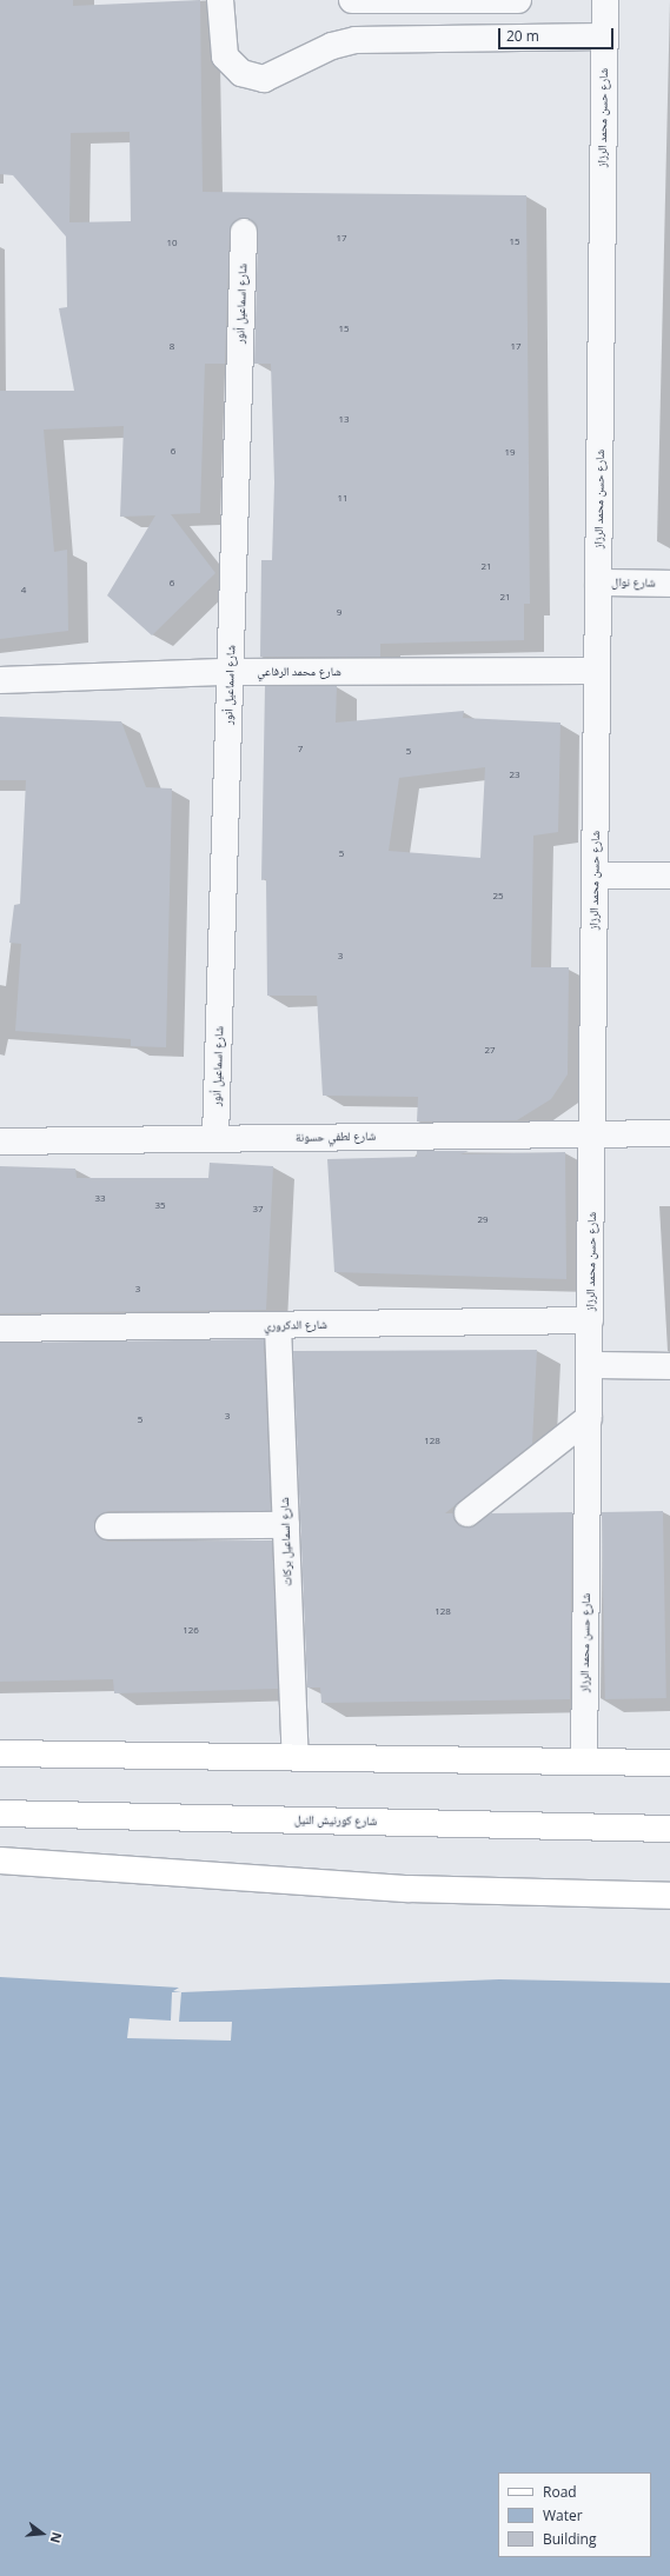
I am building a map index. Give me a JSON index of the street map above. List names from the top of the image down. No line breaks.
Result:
{"streets":{"main road":["شارع كورنيش النيل"],"street":["شارع حسن محمد الرزاز","شارع اسماعيل أنور","شارع نوال","شارع محمد الرفاعي","شارع لطفي حسونة","شارع الدكروري","شارع اسماعيل بركات"]},"crossings":[["شارع حسن محمد الرزاز","شارع نوال"],["شارع حسن محمد الرزاز","شارع محمد الرفاعي"],["شارع حسن محمد الرزاز","شارع لطفي حسونة"],["شارع حسن محمد الرزاز","شارع الدكروري"],["شارع اسماعيل أنور","شارع محمد الرفاعي"],["شارع اسماعيل أنور","شارع لطفي حسونة"],["شارع الدكروري","شارع اسماعيل بركات"]],"house_numbers":["17","15","10","15","8","17","13","6","19","11","21","6","4","21","9","7","5","23","5","25","3","27","33","35","37","29","3","3","5","128","128","126"],"legend":["Road","Water","Building"],"scale_bar":"20 m","north":"right"}
